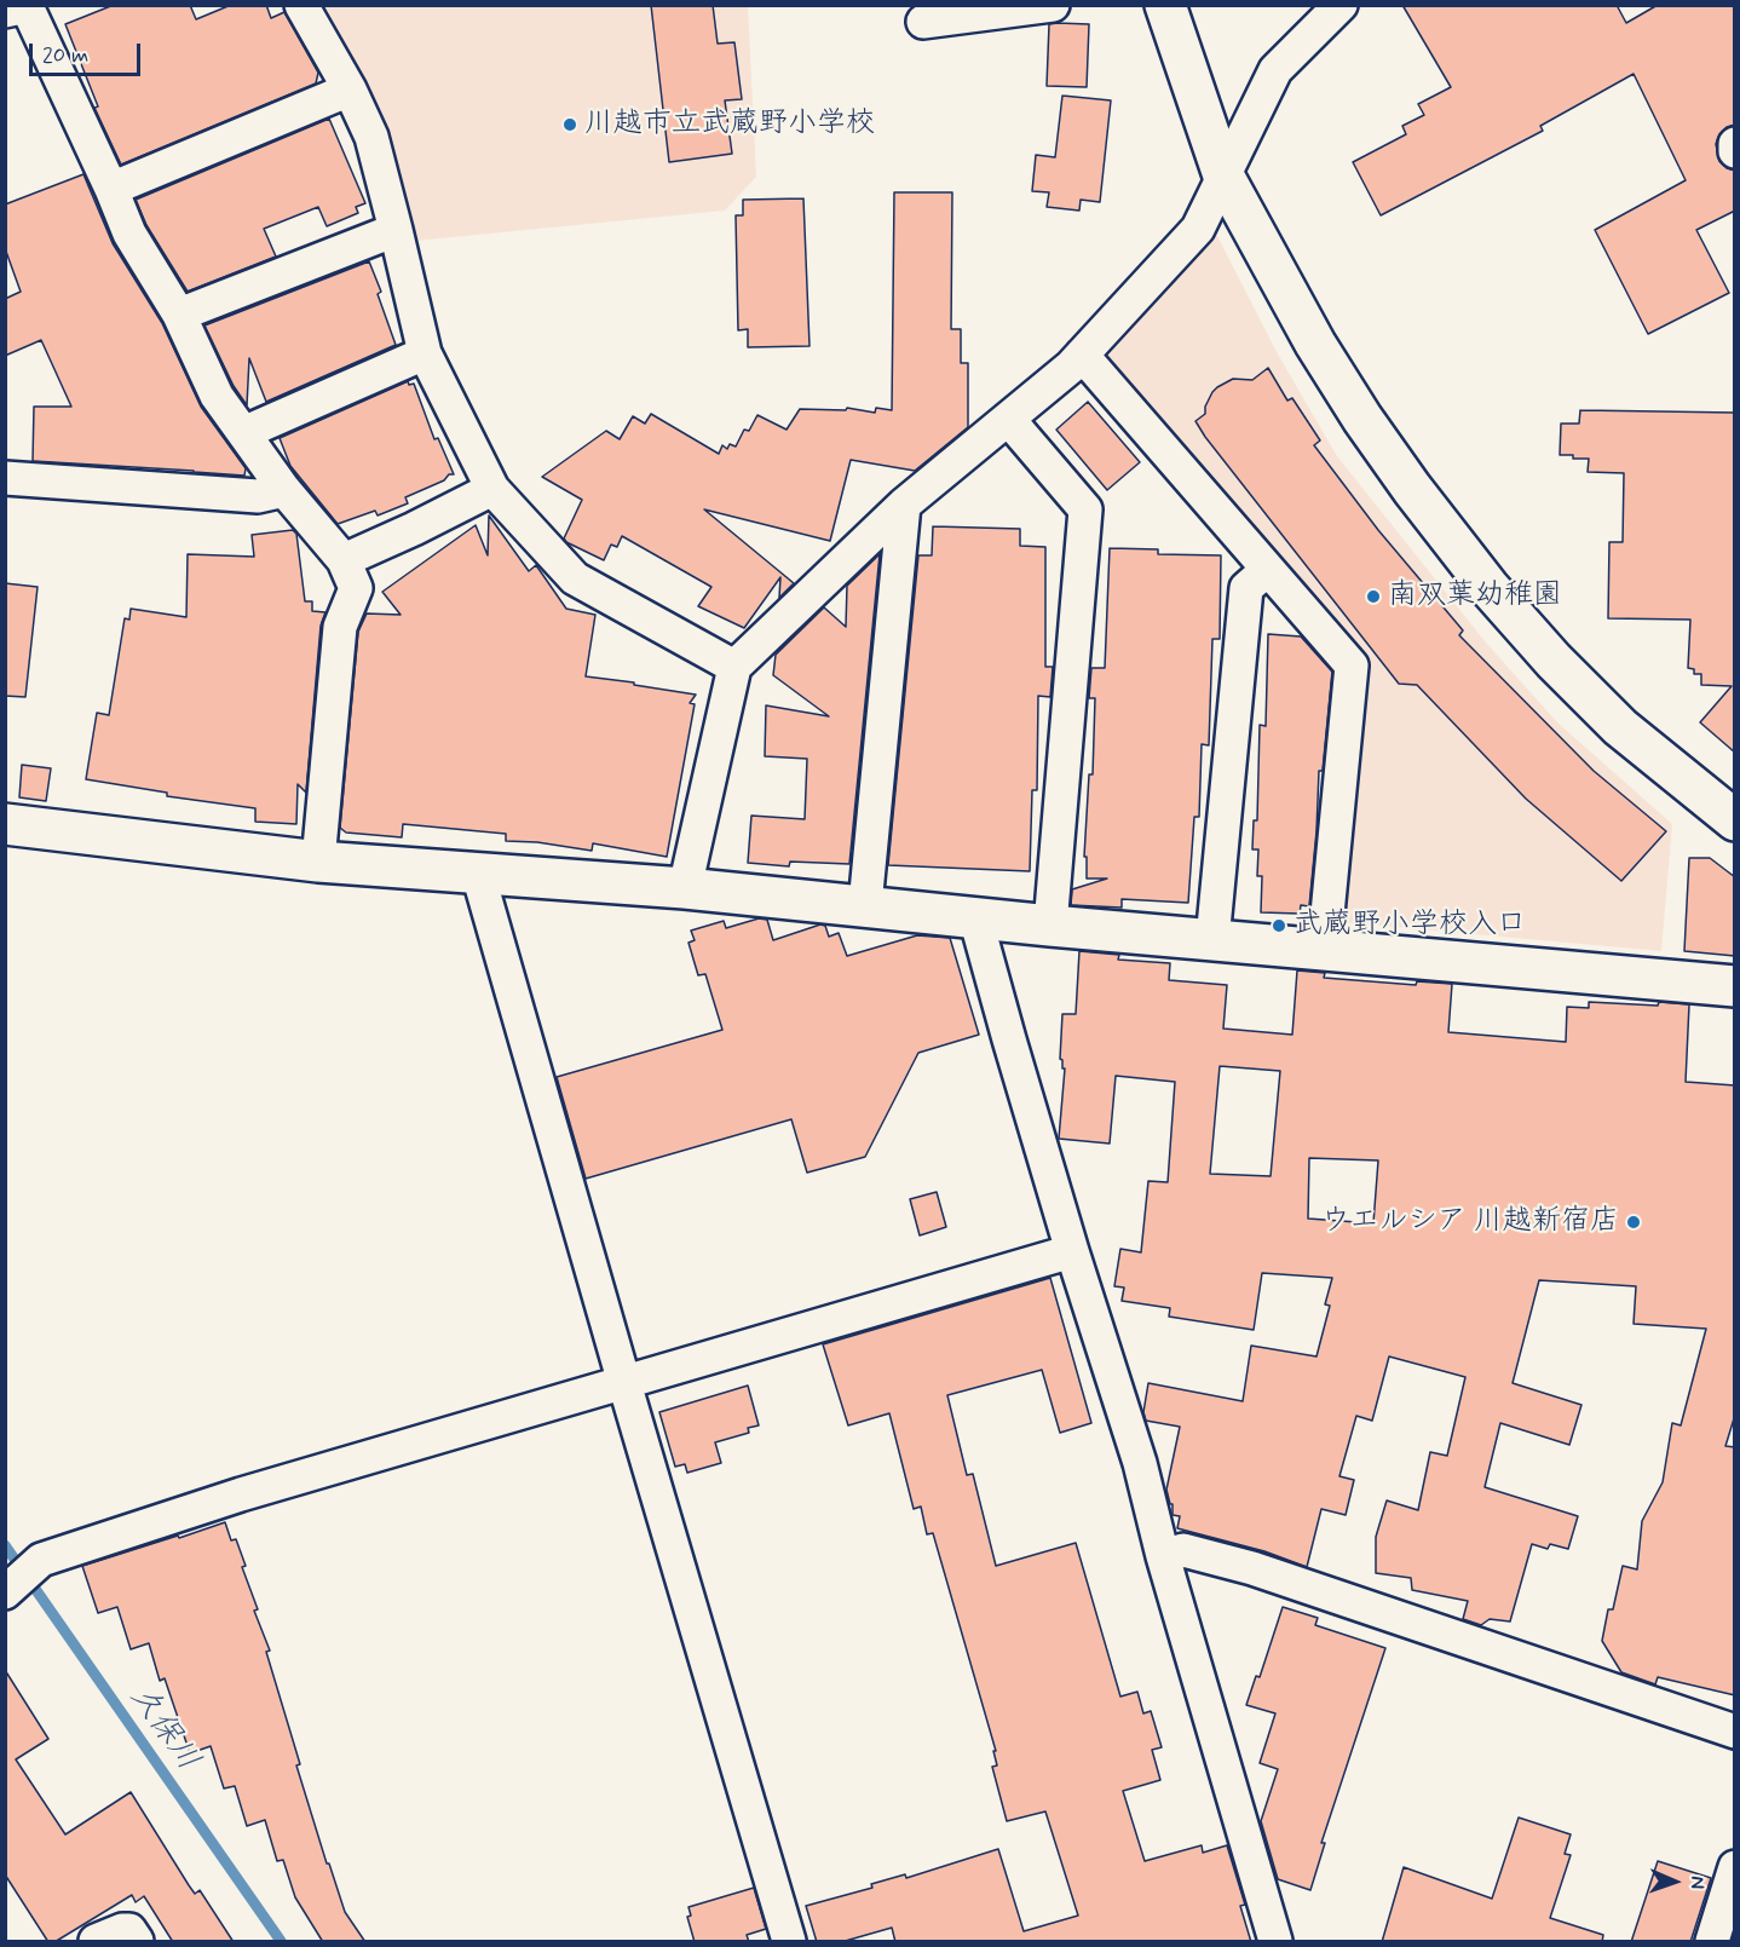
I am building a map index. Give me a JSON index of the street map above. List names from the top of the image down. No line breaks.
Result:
{"water":["久保川"],"places":["川越市立武蔵野小学校","南双葉幼稚園","武蔵野小学校入口","ウエルシア 川越新宿店"],"scale_bar":"20 m","north":"right"}
